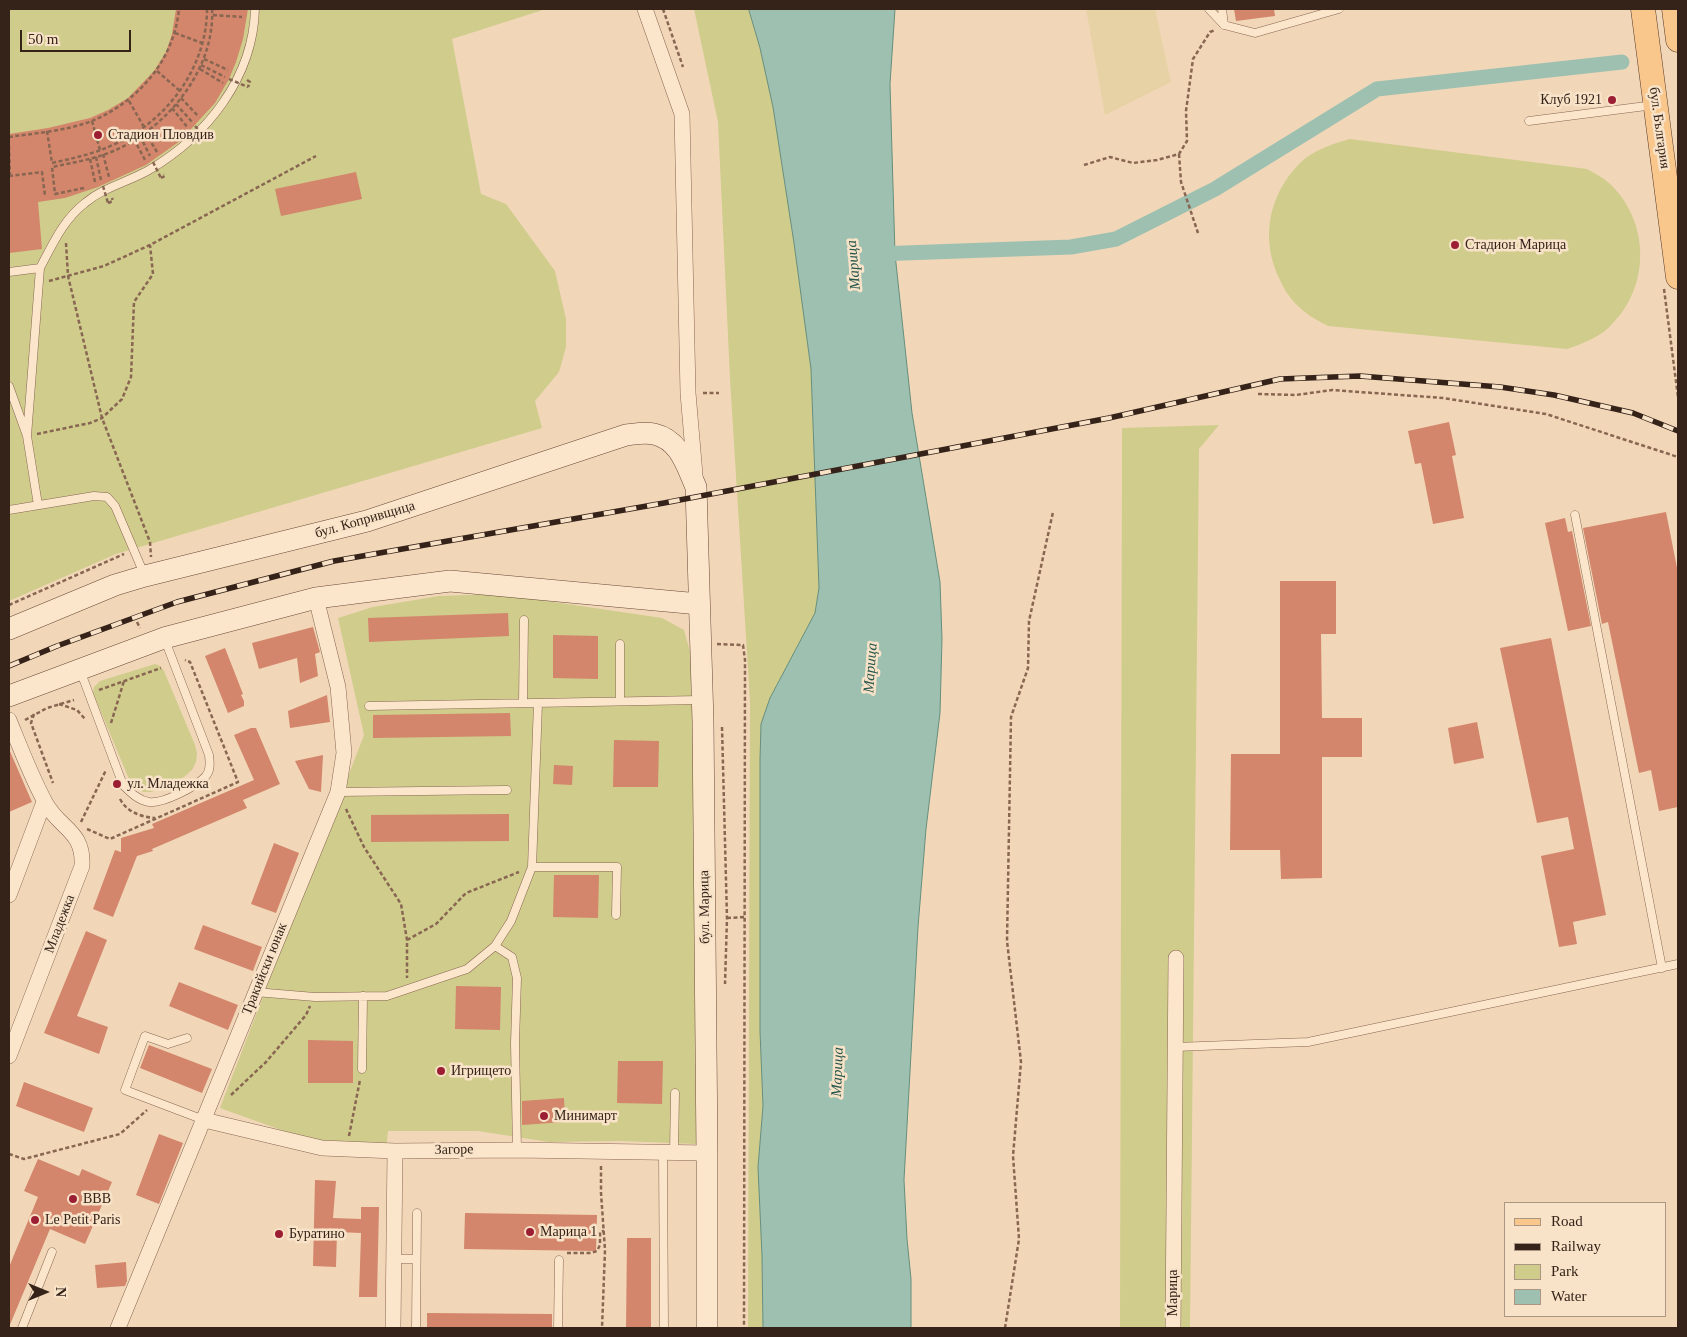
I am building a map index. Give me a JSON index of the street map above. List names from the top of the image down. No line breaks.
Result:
{"streets":{"main road":["бул. България","бул. Копривщица","бул. Марица"],"street":["Младежка","Тракийски юнак","Загоре","Марица"]},"crossings":[["бул. Копривщица","бул. Марица"],["бул. Марица","Загоре"],["Тракийски юнак","Загоре"]],"water":["Марица"],"places":["Клуб 1921","Стадион Пловдив","Стадион Марица","ул. Младежка","Игрището","Минимарт","ВВВ","Le Petit Paris","Марица 1","Буратино"],"legend":["Road","Railway","Park","Water"],"scale_bar":"50 m","north":"right"}
